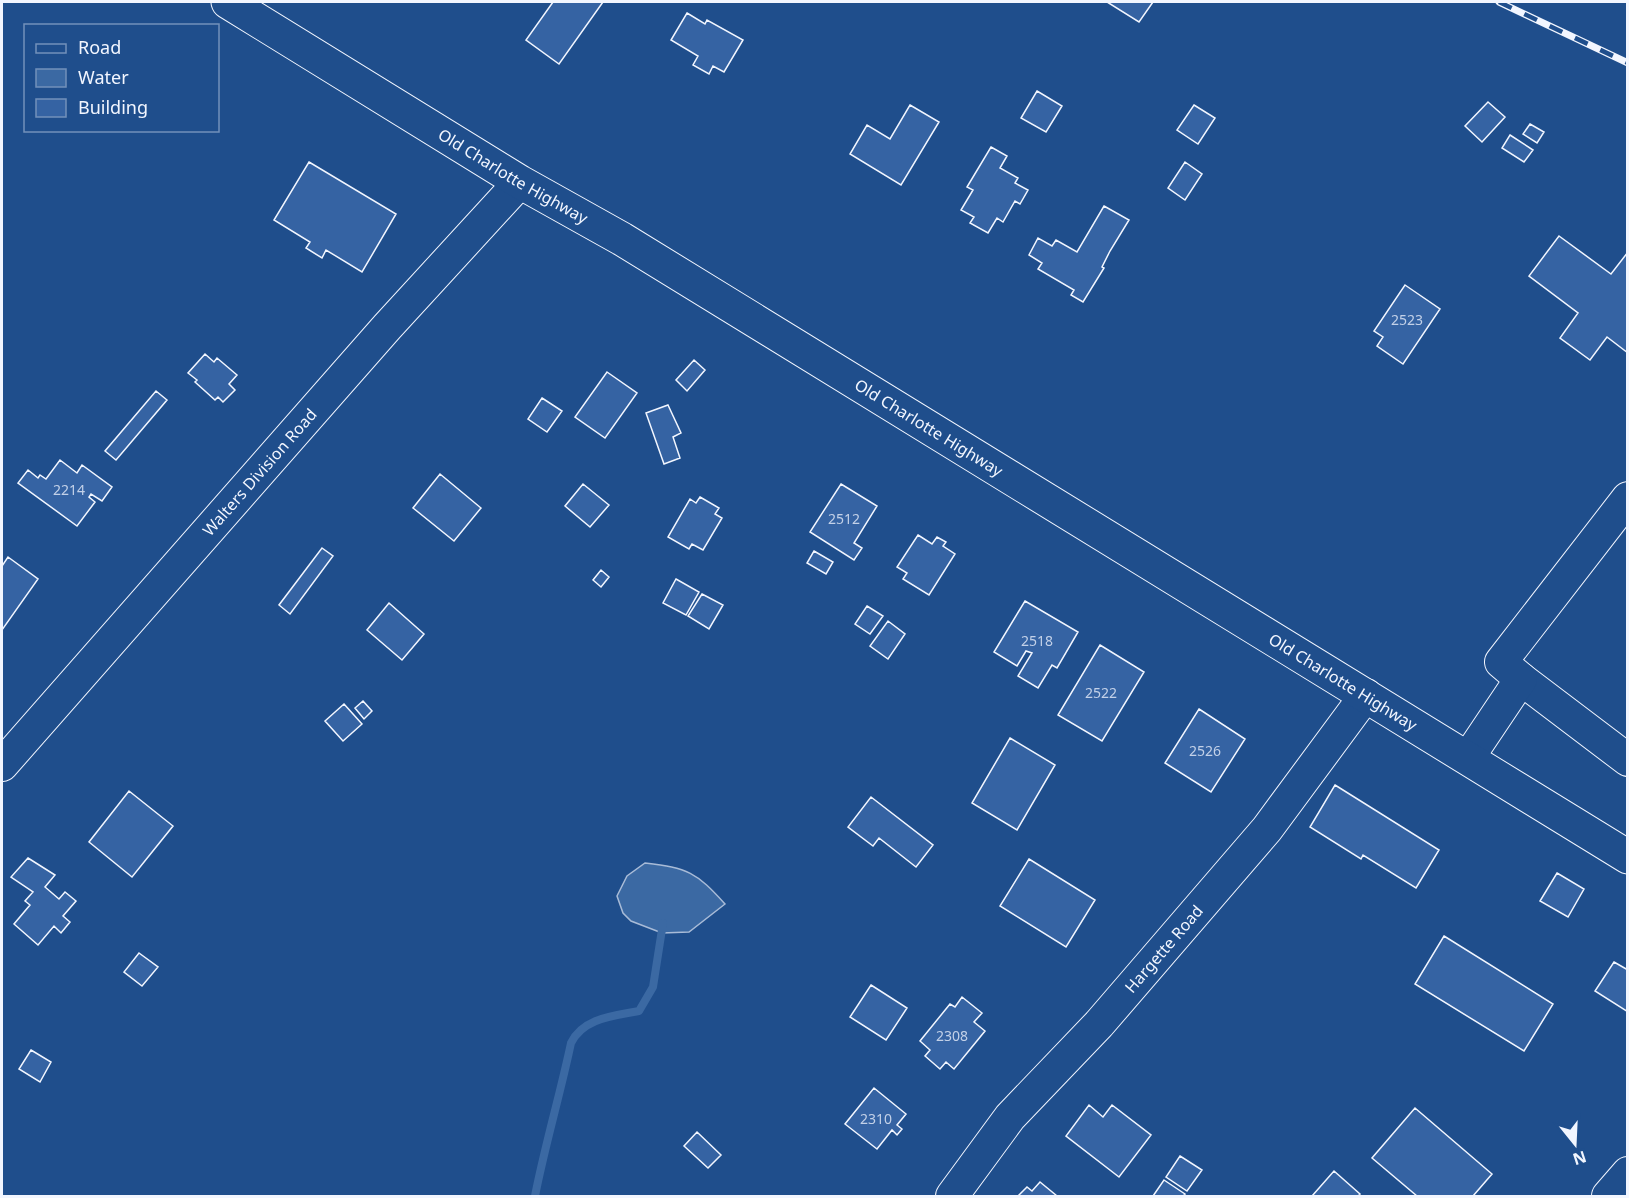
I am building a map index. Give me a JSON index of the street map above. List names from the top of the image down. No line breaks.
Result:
{"streets":{"main road":["Old Charlotte Highway"],"street":["Walters Division Road","Hargette Road"]},"crossings":[["Old Charlotte Highway","Walters Division Road"],["Old Charlotte Highway","Hargette Road"]],"house_numbers":["2523","2214","2512","2518","2522","2526","2308","2310"],"legend":["Road","Water","Building"],"north":"bottom"}
